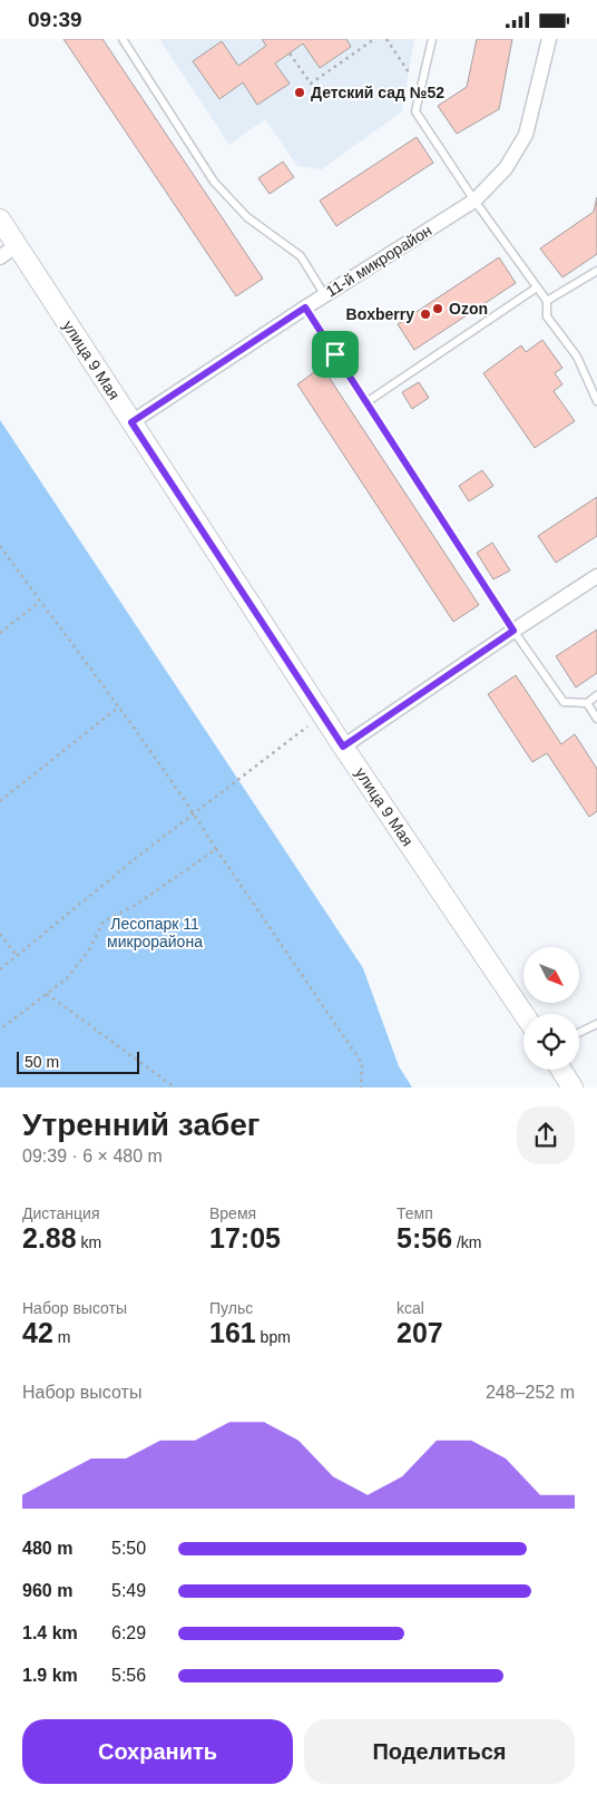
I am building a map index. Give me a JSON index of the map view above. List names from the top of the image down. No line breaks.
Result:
{"streets":{"main road":["улица 9 Мая"],"street":["11-й микрорайон"]},"crossings":[["11-й микрорайон","улица 9 Мая"]],"parks":["Лесопарк 11 микрорайона"],"places":["Детский сад №52","Ozon","Boxberry"],"scale_bar":"50 m","north":"bottom right","page":{"status":"09:39","scale":"50 m","heading":["Утренний забег","09:39 · 6 × 480 m"],"stats":[["Дистанция","2.88 km"],["Время","17:05"],["Темп","5:56 /km"],["Набор высоты","42 m"],["Пульс","161 bpm"],["kcal","207"]],"chart":["Набор высоты","248–252 m"],"list":[{"name":"480 m","note":"5:50"},{"name":"960 m","note":"5:49"},{"name":"1.4 km","note":"6:29"},{"name":"1.9 km","note":"5:56"}],"buttons":["Сохранить","Поделиться"]}}
